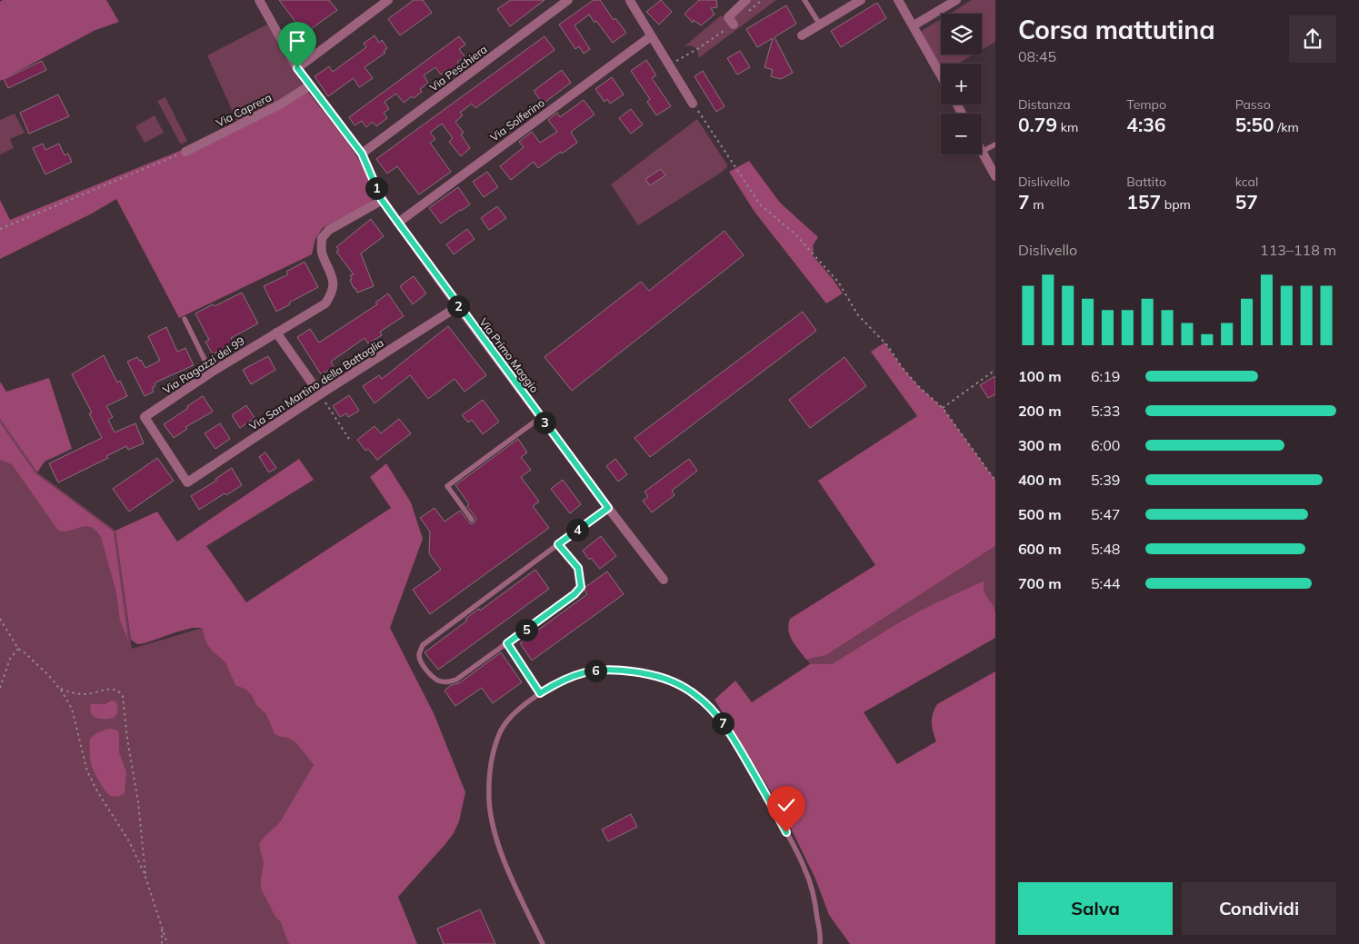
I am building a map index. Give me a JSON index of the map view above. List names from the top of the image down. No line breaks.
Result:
{"streets":{"street":["Via Peschiera","Via Caprera","Via Solferino","Via Primo Maggio","Via Ragazzi del 99","Via San Martino della Battaglia"]},"crossings":[["Via Peschiera","Via Primo Maggio"],["Via Caprera","Via Primo Maggio"],["Via Solferino","Via Primo Maggio"],["Via Primo Maggio","Via Ragazzi del 99"],["Via Primo Maggio","Via San Martino della Battaglia"],["Via Ragazzi del 99","Via San Martino della Battaglia"]],"page":{"heading":["Corsa mattutina","08:45"],"map_buttons":["+","−"],"stats":[["Distanza","0.79 km"],["Tempo","4:36"],["Passo","5:50 /km"],["Dislivello","7 m"],["Battito","157 bpm"],["kcal","57"]],"pins":["1","2","3","4","5","6","7"],"chart":["Dislivello","113–118 m"],"list":[{"name":"100 m","note":"6:19"},{"name":"200 m","note":"5:33"},{"name":"300 m","note":"6:00"},{"name":"400 m","note":"5:39"},{"name":"500 m","note":"5:47"},{"name":"600 m","note":"5:48"},{"name":"700 m","note":"5:44"}],"buttons":["Salva","Condividi"]}}
